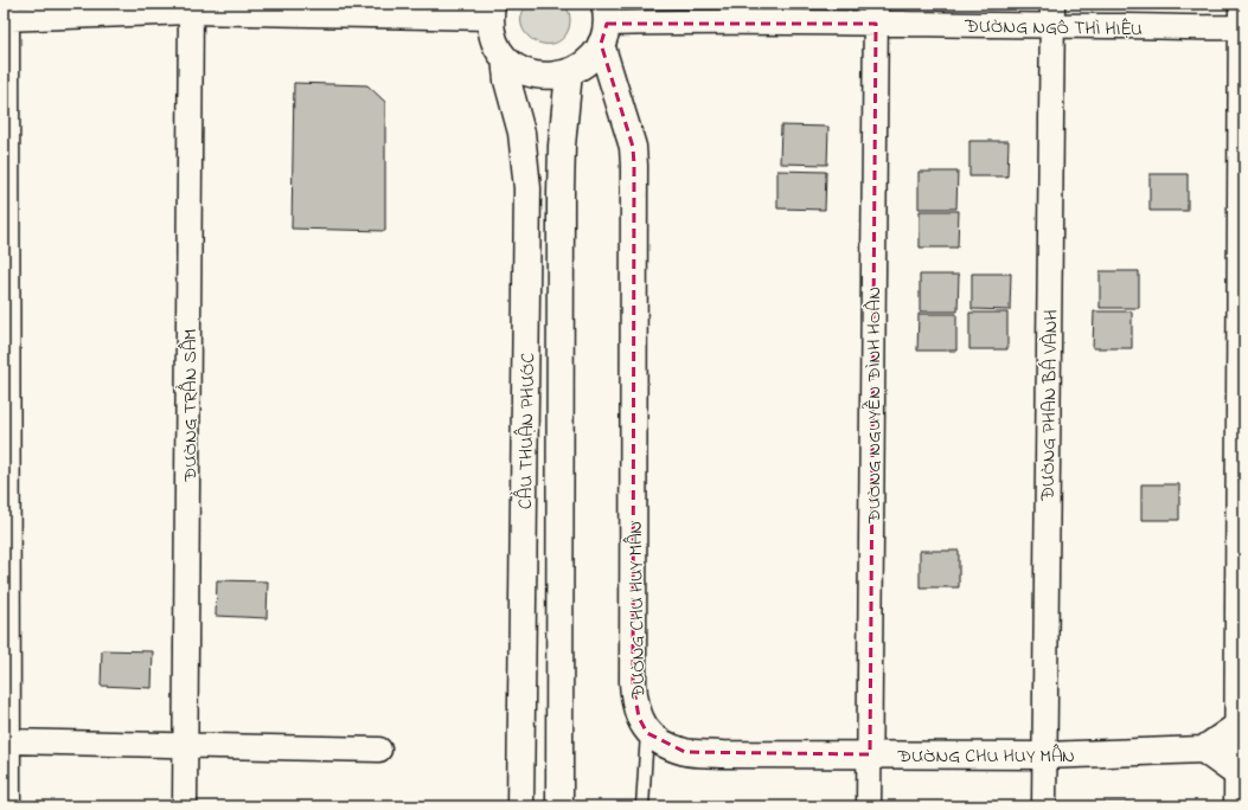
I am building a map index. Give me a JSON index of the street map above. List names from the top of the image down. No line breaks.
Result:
{"streets":{"main road":["CẦU THUẬN PHƯỚC","ĐƯỜNG CHU HUY MÂN"],"street":["ĐƯỜNG NGÔ THÌ HIỆU","ĐƯỜNG TRẦN SÂM","ĐƯỜNG NGUYỄN ĐÌNH HOÀN","ĐƯỜNG PHAN BÁ VÀNH"]},"crossings":[["ĐƯỜNG NGÔ THÌ HIỆU","ĐƯỜNG NGUYỄN ĐÌNH HOÀN"],["ĐƯỜNG NGÔ THÌ HIỆU","ĐƯỜNG PHAN BÁ VÀNH"],["ĐƯỜNG NGÔ THÌ HIỆU","ĐƯỜNG CHU HUY MÂN"],["ĐƯỜNG NGUYỄN ĐÌNH HOÀN","ĐƯỜNG CHU HUY MÂN"],["ĐƯỜNG PHAN BÁ VÀNH","ĐƯỜNG CHU HUY MÂN"]]}
